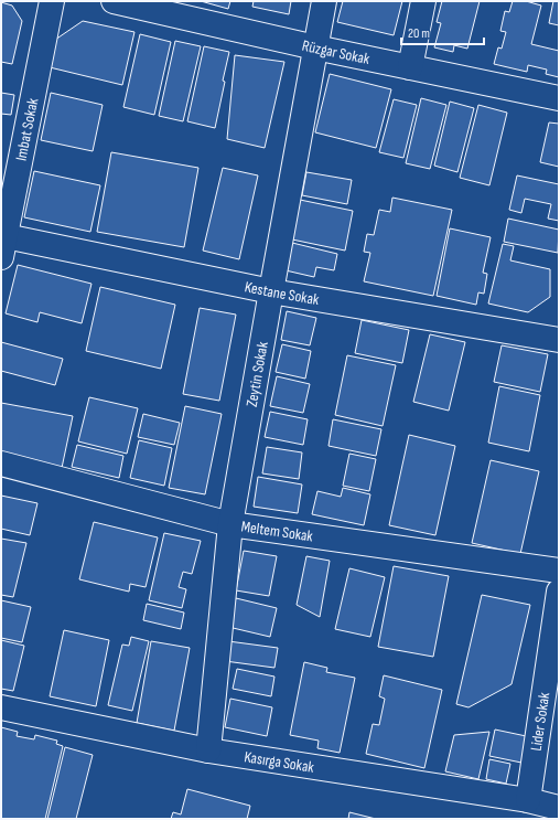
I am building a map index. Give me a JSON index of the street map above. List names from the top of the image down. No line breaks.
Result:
{"streets":{"street":["Rüzgar Sokak","Imbat Sokak","Kestane Sokak","Zeytin Sokak","Meltem Sokak","Lider Sokak","Kasırga Sokak"]},"crossings":[["Rüzgar Sokak","Zeytin Sokak"],["Imbat Sokak","Kestane Sokak"],["Kestane Sokak","Zeytin Sokak"],["Zeytin Sokak","Meltem Sokak"],["Zeytin Sokak","Kasırga Sokak"],["Lider Sokak","Kasırga Sokak"]],"scale_bar":"20 m"}
